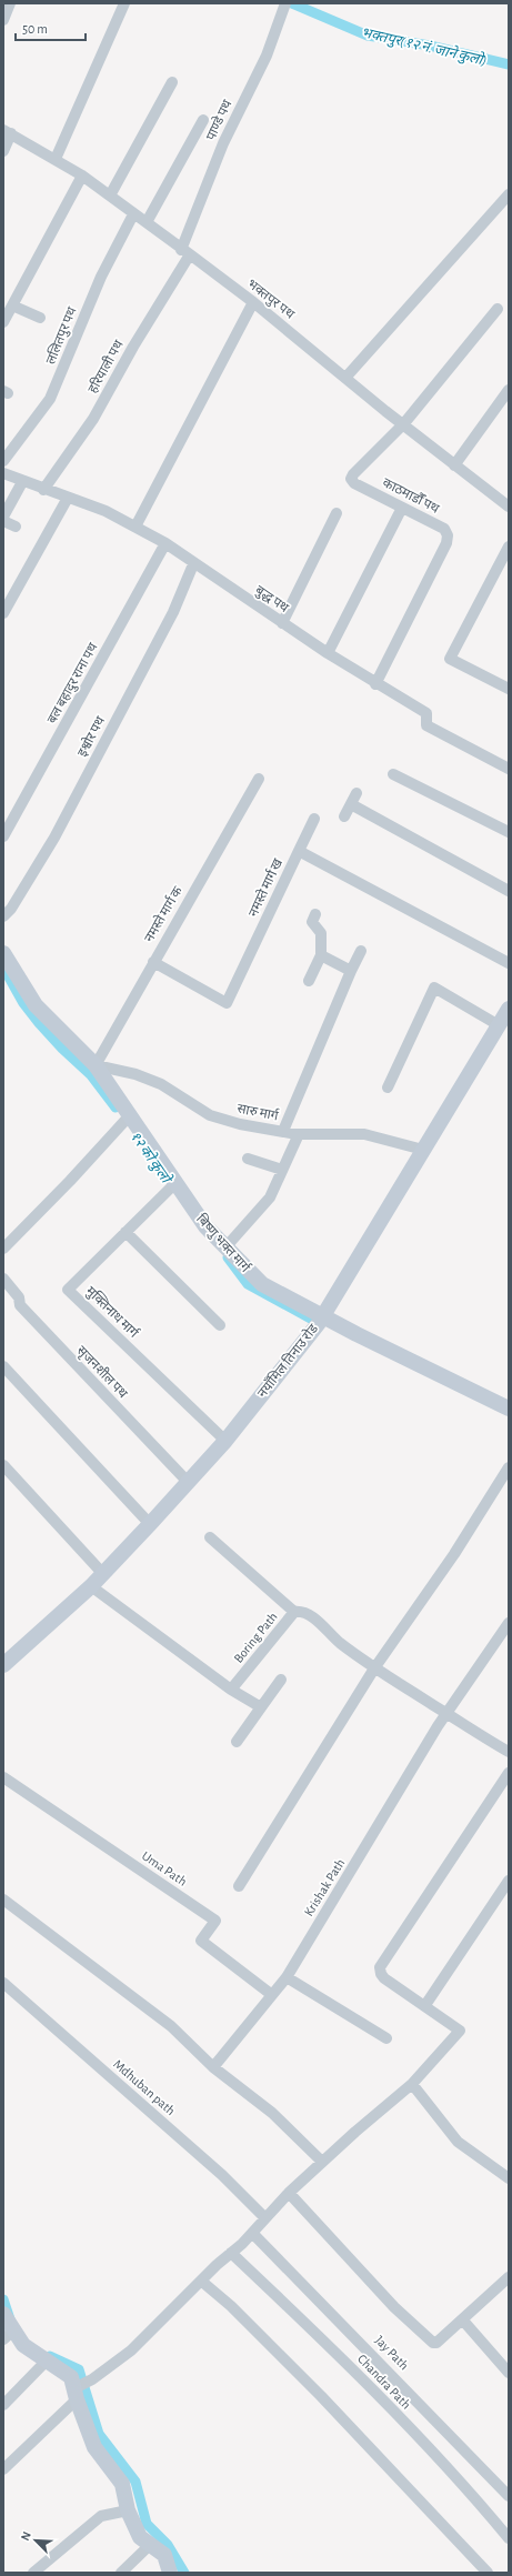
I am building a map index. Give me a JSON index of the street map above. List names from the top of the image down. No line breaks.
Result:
{"streets":{"street":["पाण्डे पथ","भक्तपुर पथ","ललितपुर पथ","हरियाली पथ","काठमाडौँ पथ","बुद्ध पथ","बल बहादुर राना पथ","इश्वोर पथ","नमस्ते मार्ग ख","नमस्ते मार्ग क","सारु मार्ग","बिष्णु भक्त मार्ग","मुक्तिनाथ मार्ग","नयाँमिल तिनाउ रोड","सृजनशील पथ","Boring Path","Uma Path","Krishak Path","Mdhuban path","Jay Path","Chandra Path"]},"crossings":[["पाण्डे पथ","भक्तपुर पथ"],["पाण्डे पथ","हरियाली पथ"],["भक्तपुर पथ","ललितपुर पथ"],["भक्तपुर पथ","हरियाली पथ"],["भक्तपुर पथ","काठमाडौँ पथ"],["हरियाली पथ","बुद्ध पथ"],["काठमाडौँ पथ","बुद्ध पथ"],["बुद्ध पथ","बल बहादुर राना पथ"],["बुद्ध पथ","इश्वोर पथ"],["नमस्ते मार्ग ख","नमस्ते मार्ग क"],["नमस्ते मार्ग क","सारु मार्ग"],["नमस्ते मार्ग क","बिष्णु भक्त मार्ग"],["सारु मार्ग","बिष्णु भक्त मार्ग"],["सारु मार्ग","नयाँमिल तिनाउ रोड"],["बिष्णु भक्त मार्ग","मुक्तिनाथ मार्ग"],["बिष्णु भक्त मार्ग","नयाँमिल तिनाउ रोड"],["मुक्तिनाथ मार्ग","नयाँमिल तिनाउ रोड"],["नयाँमिल तिनाउ रोड","सृजनशील पथ"],["Boring Path","Krishak Path"],["Uma Path","Krishak Path"]],"water":["भक्तपुर(१२ नं. जाने कुलो)","१२ को कुलो"],"scale_bar":"50 m","north":"top left"}
